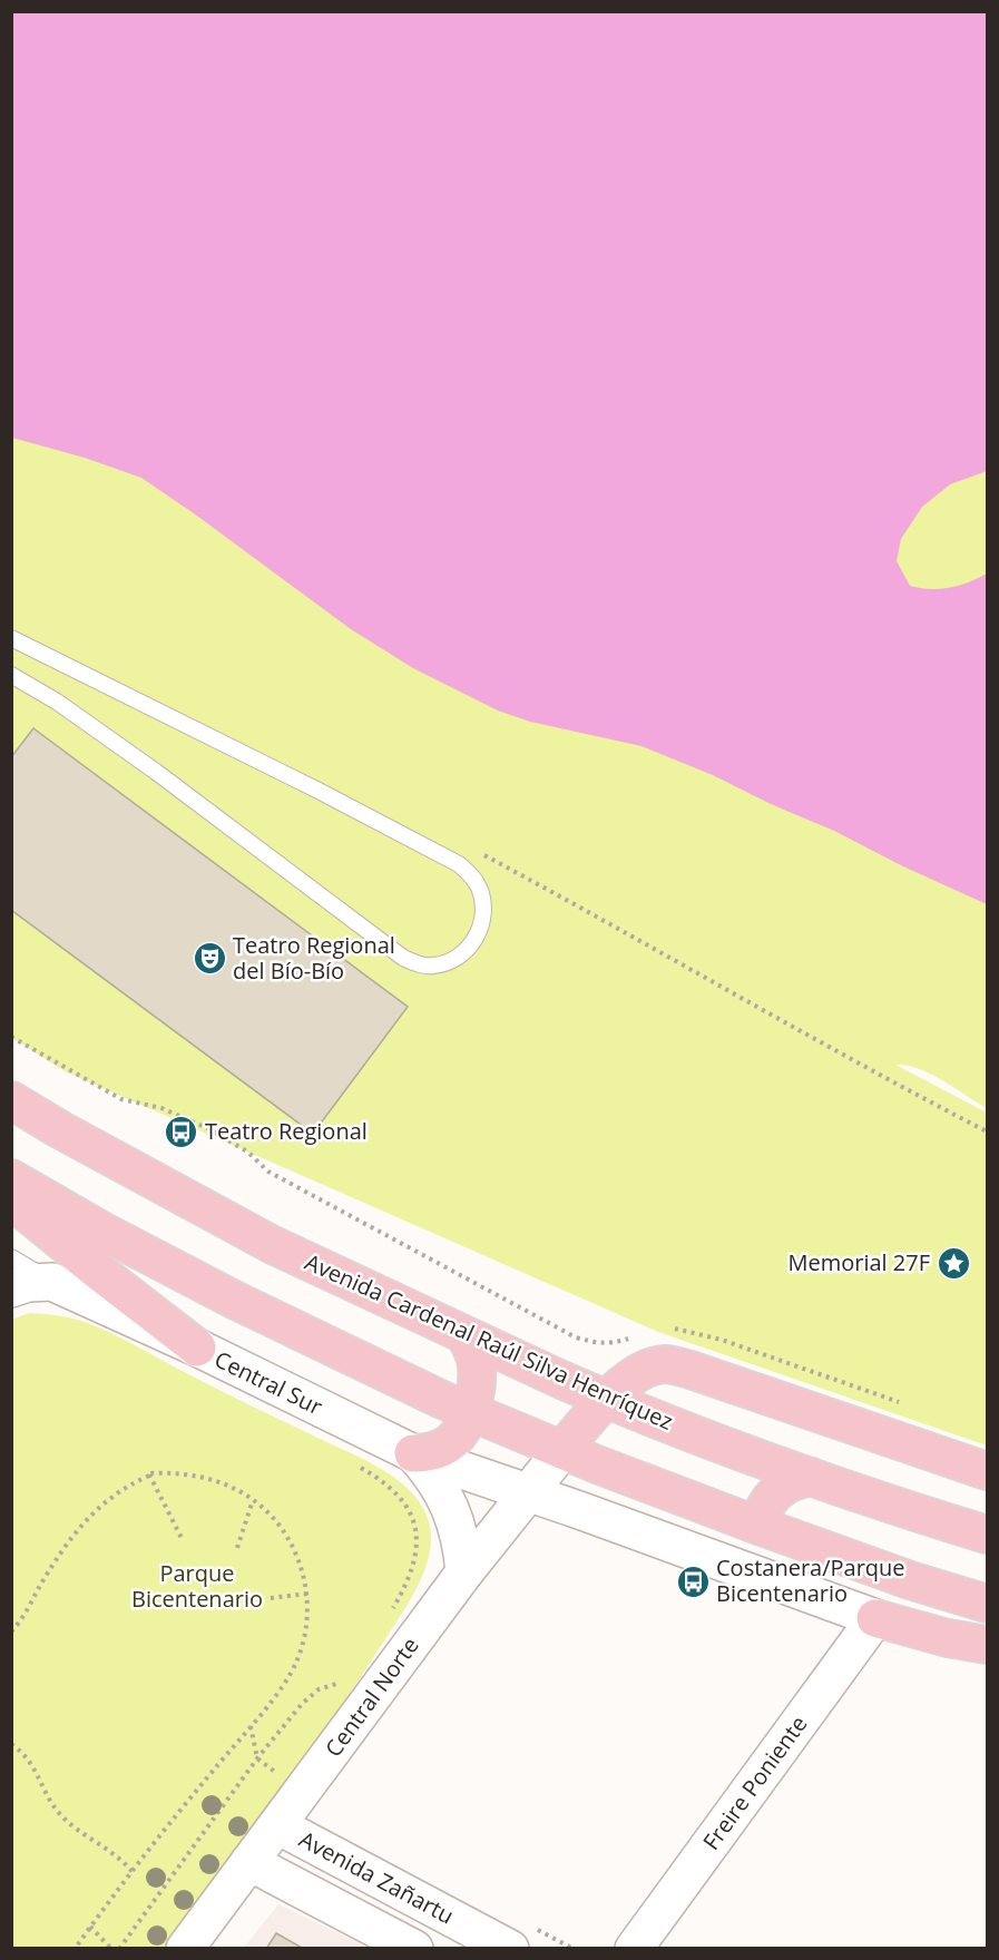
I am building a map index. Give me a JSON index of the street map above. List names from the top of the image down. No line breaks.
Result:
{"streets":{"main road":["Avenida Cardenal Raúl Silva Henríquez"],"street":["Central Sur","Central Norte","Freire Poniente","Avenida Zañartu"]},"crossings":[["Central Sur","Central Norte"],["Central Sur","Freire Poniente"],["Central Norte","Avenida Zañartu"]],"parks":["Parque Bicentenario"],"places":{"theatre":["Teatro Regional del Bío-Bío"],"bus stop":["Teatro Regional","Costanera/Parque Bicentenario"],"place":["Memorial 27F"]}}
